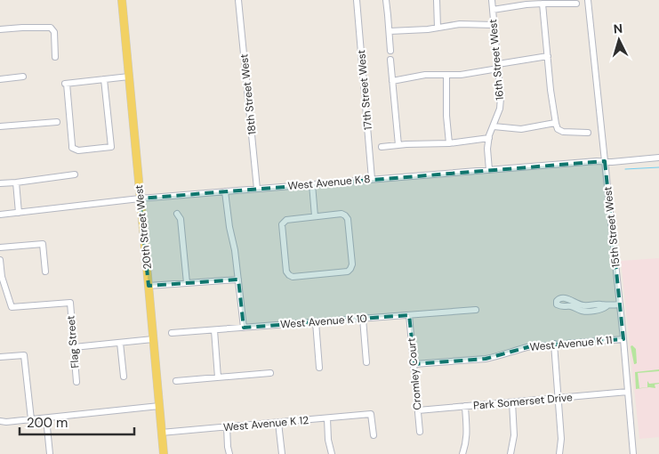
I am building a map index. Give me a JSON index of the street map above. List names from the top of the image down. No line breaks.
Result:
{"streets":{"main road":["20th Street West"],"street":["16th Street West","17th Street West","18th Street West","West Avenue K 8","15th Street West","West Avenue K 10","Flag Street","West Avenue K 11","Cromley Court","Park Somerset Drive","West Avenue K 12"]},"crossings":[["16th Street West","West Avenue K 8"],["17th Street West","West Avenue K 8"],["18th Street West","West Avenue K 8"],["West Avenue K 8","20th Street West"],["West Avenue K 8","15th Street West"],["20th Street West","West Avenue K 12"],["15th Street West","West Avenue K 11"],["15th Street West","Park Somerset Drive"],["West Avenue K 10","Cromley Court"],["West Avenue K 11","Cromley Court"],["Cromley Court","Park Somerset Drive"]],"scale_bar":"200 m","north":"top"}
